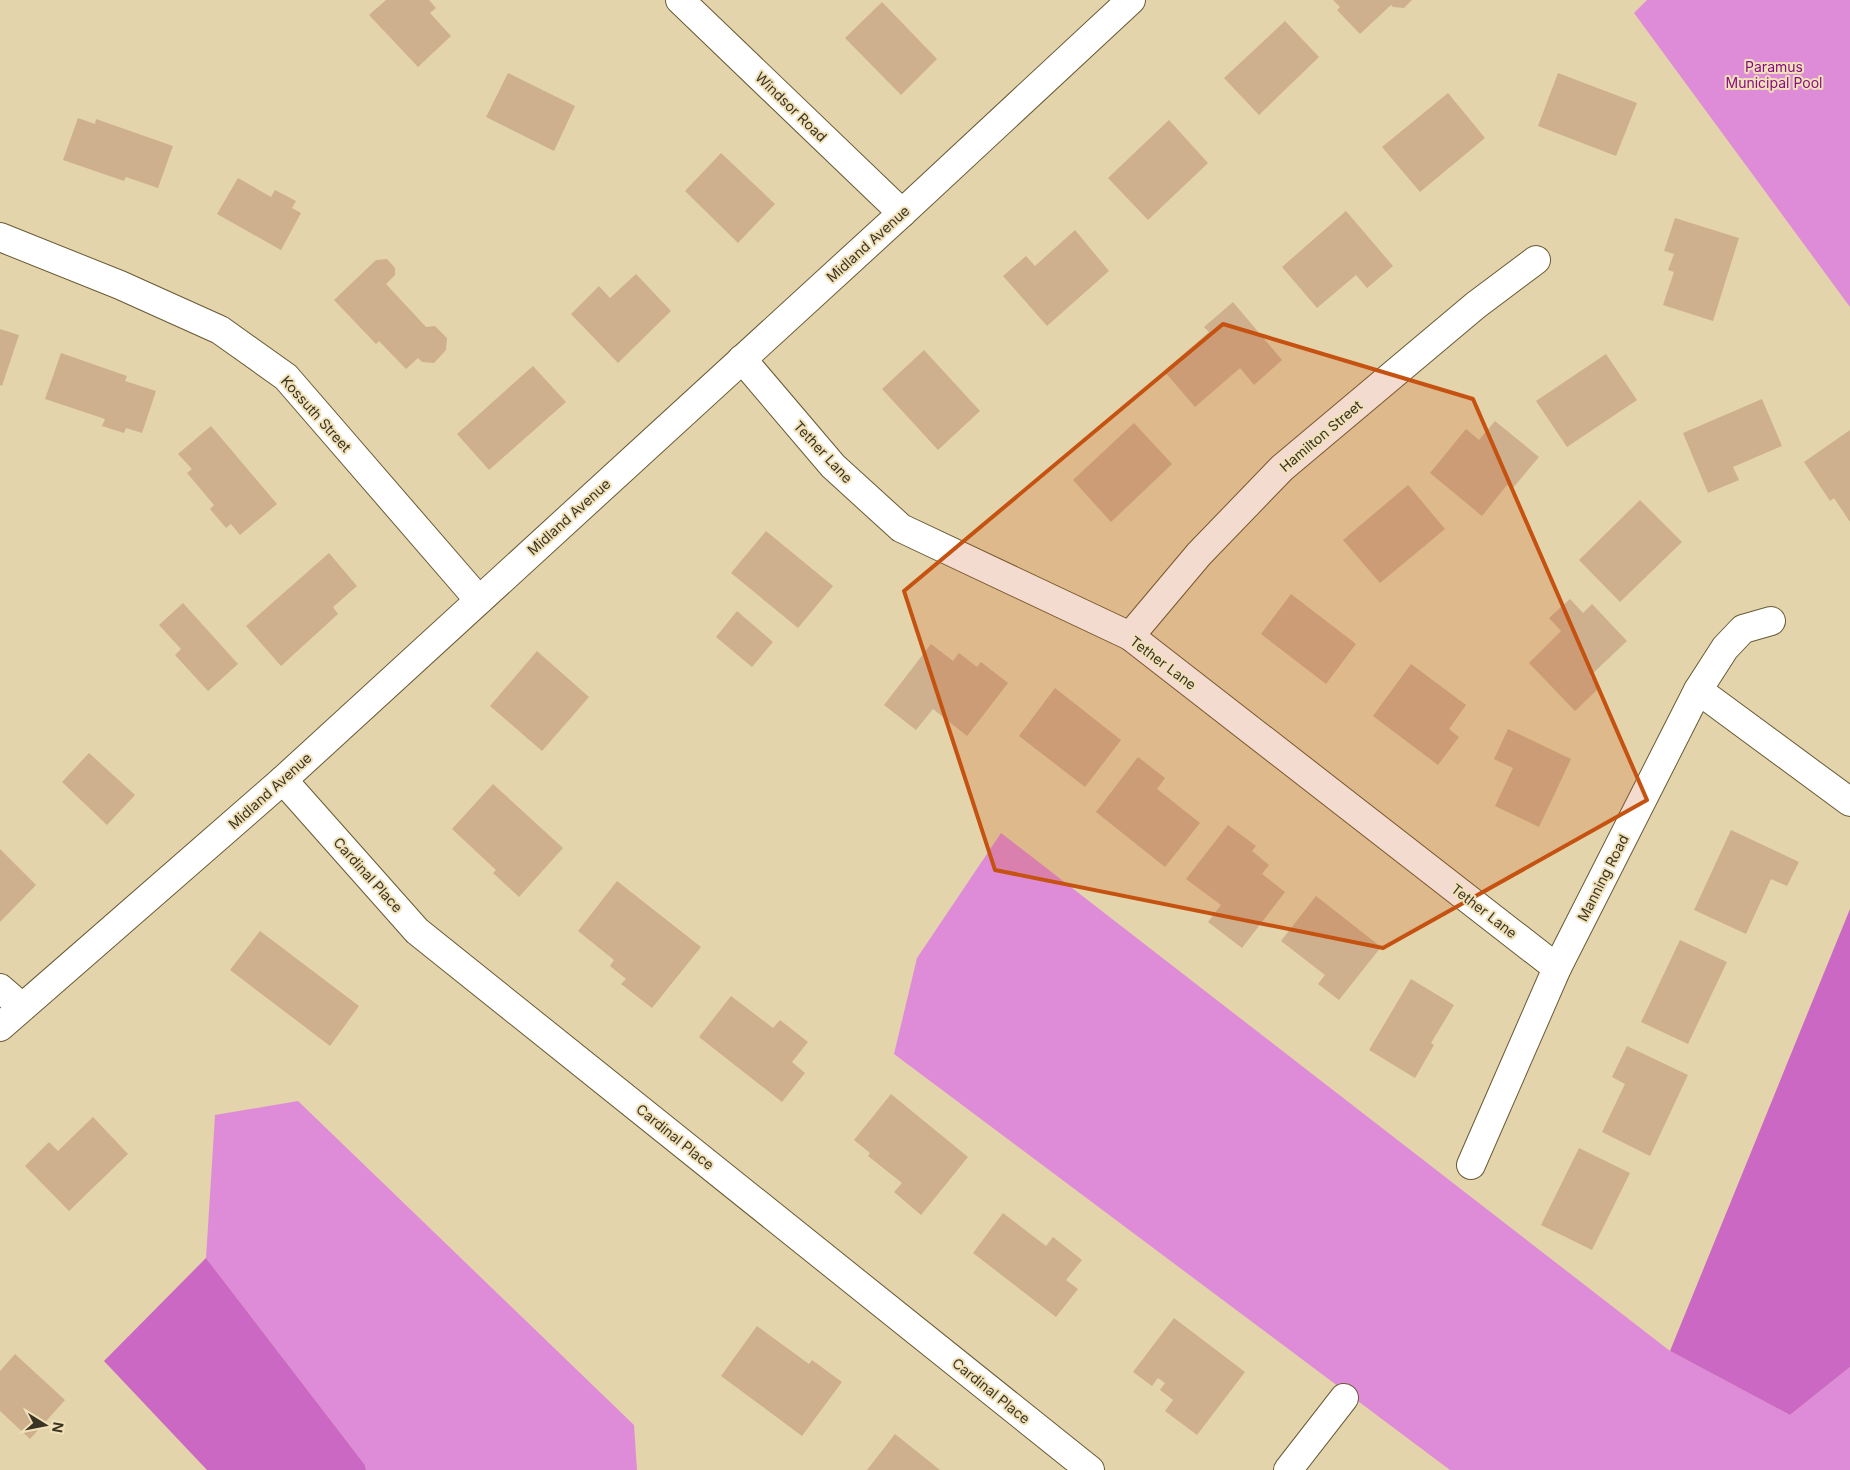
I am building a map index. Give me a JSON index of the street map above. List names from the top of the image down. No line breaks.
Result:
{"streets":{"street":["Windsor Road","Midland Avenue","Kossuth Street","Hamilton Street","Tether Lane","Cardinal Place","Manning Road"]},"crossings":[["Windsor Road","Midland Avenue"],["Midland Avenue","Kossuth Street"],["Midland Avenue","Tether Lane"],["Midland Avenue","Cardinal Place"],["Hamilton Street","Tether Lane"],["Tether Lane","Manning Road"]],"parks":["Paramus Municipal Pool"],"north":"right"}
